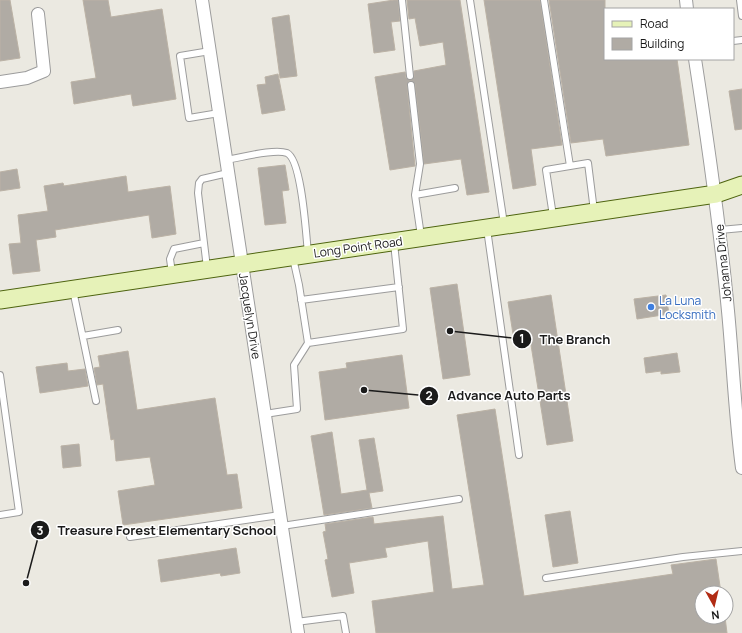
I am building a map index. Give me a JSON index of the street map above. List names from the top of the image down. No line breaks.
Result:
{"streets":{"main road":["Long Point Road"],"street":["Johanna Drive","Jacquelyn Drive"]},"crossings":[["Long Point Road","Johanna Drive"],["Long Point Road","Jacquelyn Drive"]],"places":["La Luna Locksmith","The Branch","Advance Auto Parts","Treasure Forest Elementary School"],"legend":["Road","Building"],"north":"bottom"}
